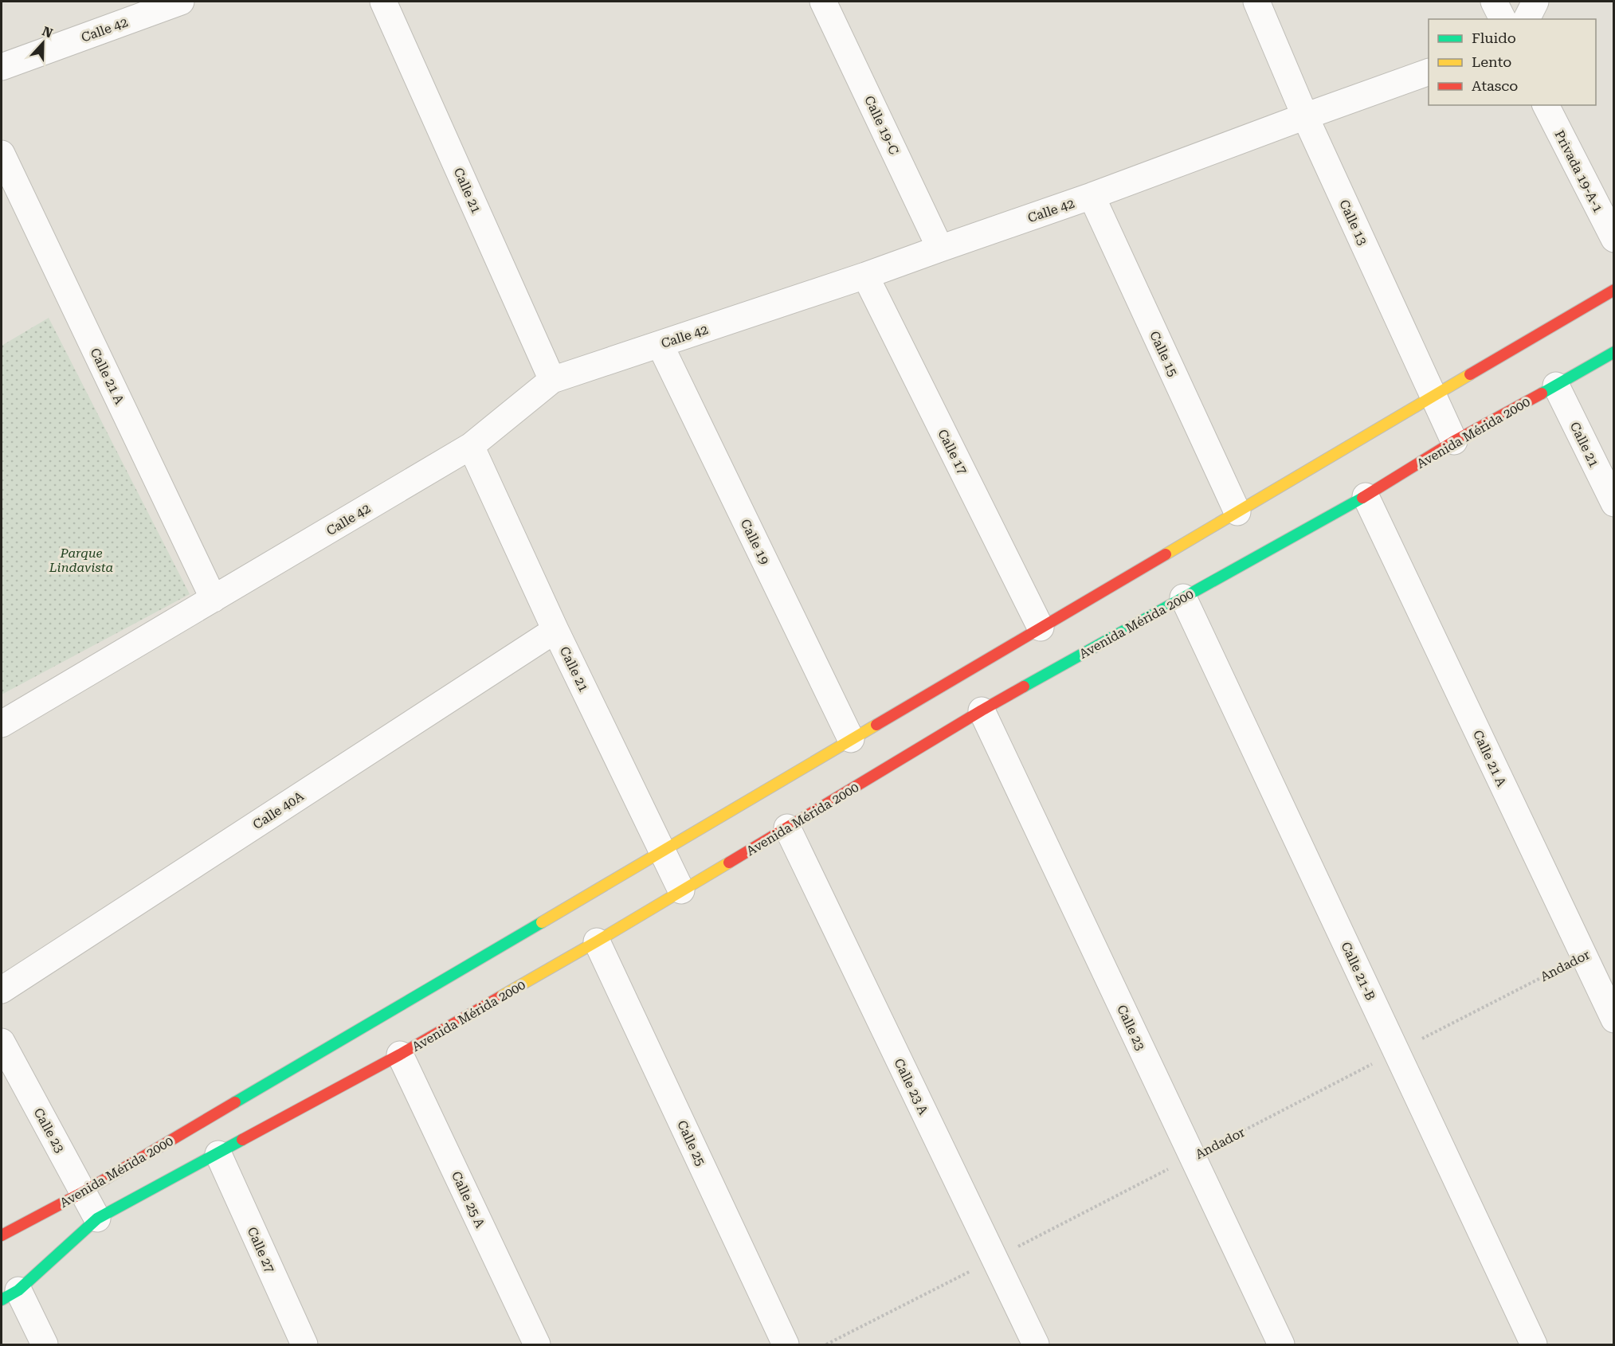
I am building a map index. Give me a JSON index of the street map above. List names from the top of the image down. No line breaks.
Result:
{"streets":{"main road":["Avenida Mérida 2000"],"street":["Calle 42","Calle 19-C","Privada 19-A-1","Calle 21","Calle 13","Calle 15","Calle 21 A","Calle 17","Calle 19","Calle 40A","Calle 21-B","Calle 23","Calle 23 A","Calle 25","Calle 25 A","Calle 27"],"path":["Andador"]},"crossings":[["Calle 42","Calle 19-C"],["Calle 42","Calle 21"],["Calle 42","Calle 13"],["Calle 42","Calle 15"],["Calle 42","Calle 21 A"],["Calle 42","Calle 17"],["Calle 42","Calle 19"],["Calle 21","Avenida Mérida 2000"],["Calle 21","Calle 40A"],["Calle 13","Avenida Mérida 2000"],["Calle 15","Avenida Mérida 2000"],["Calle 21 A","Avenida Mérida 2000"],["Calle 21 A","Andador"],["Avenida Mérida 2000","Calle 17"],["Avenida Mérida 2000","Calle 19"],["Avenida Mérida 2000","Calle 21-B"],["Avenida Mérida 2000","Calle 23"],["Avenida Mérida 2000","Calle 23 A"],["Avenida Mérida 2000","Calle 25"],["Avenida Mérida 2000","Calle 25 A"],["Avenida Mérida 2000","Calle 27"],["Andador","Calle 21-B"],["Andador","Calle 23"],["Andador","Calle 23 A"]],"parks":["Parque Lindavista"],"legend":["Fluido","Lento","Atasco"],"north":"top"}
